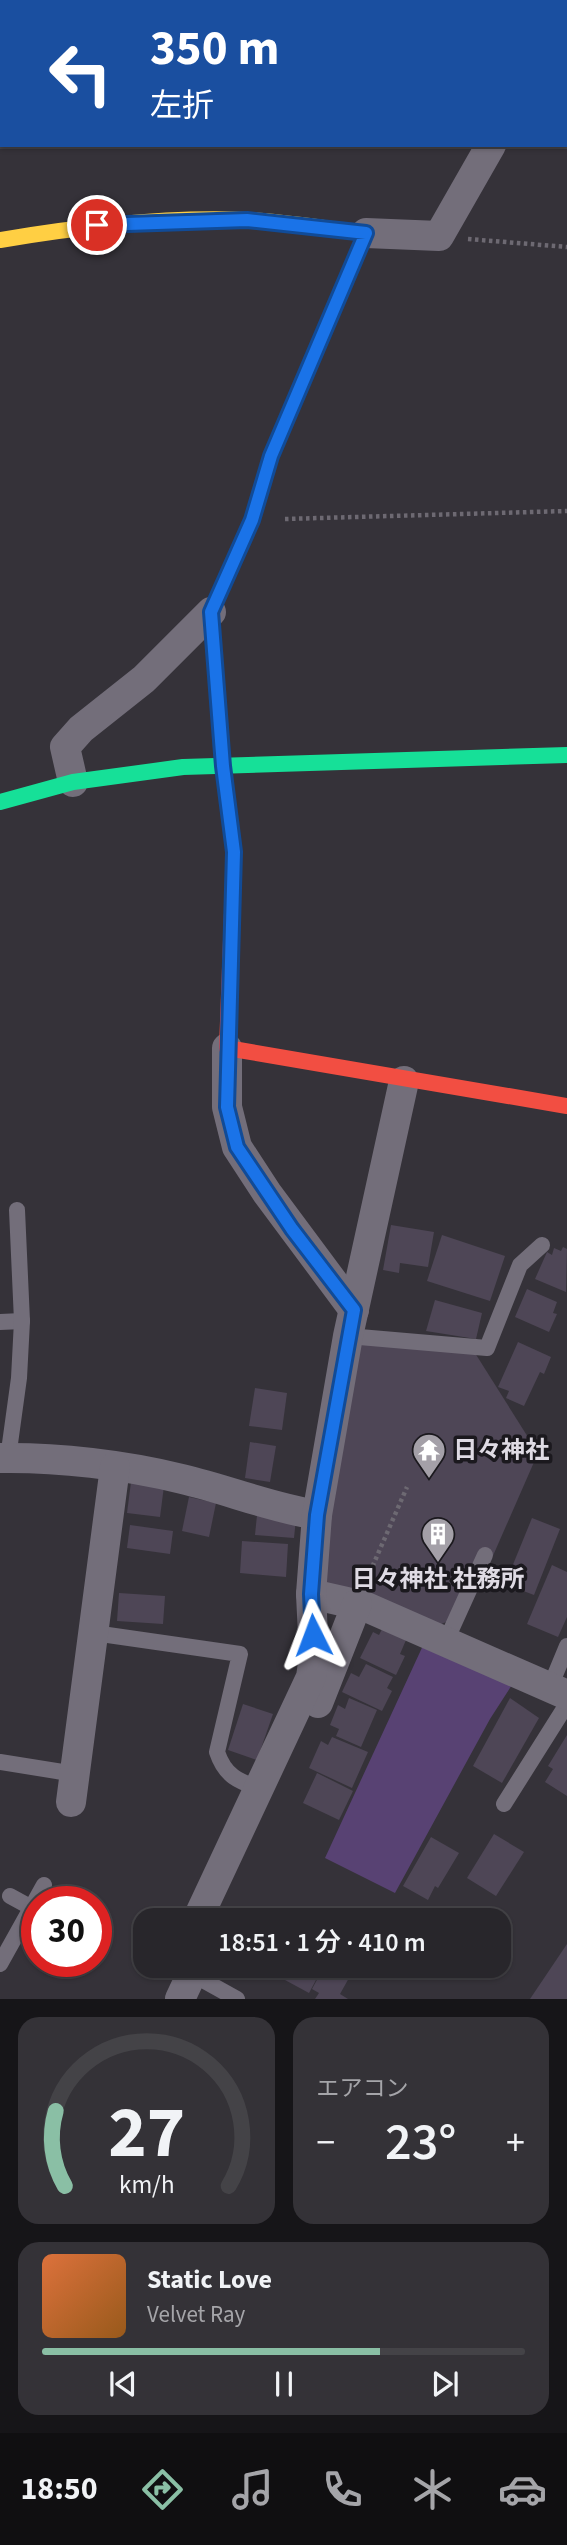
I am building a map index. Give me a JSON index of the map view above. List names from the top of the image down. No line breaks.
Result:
{"places":{"temple":["日々神社"],"building":["日々神社 社務所"]},"page":{"turn":["350 m","左折"],"limit":"30","trip":"18:51 · 1 分 · 410 m","tile":"エアコン","heat":["−","23°","+"],"song":["Static Love","Velvet Ray"],"tabs":"18:50","gauge":["27","km/h"]}}
